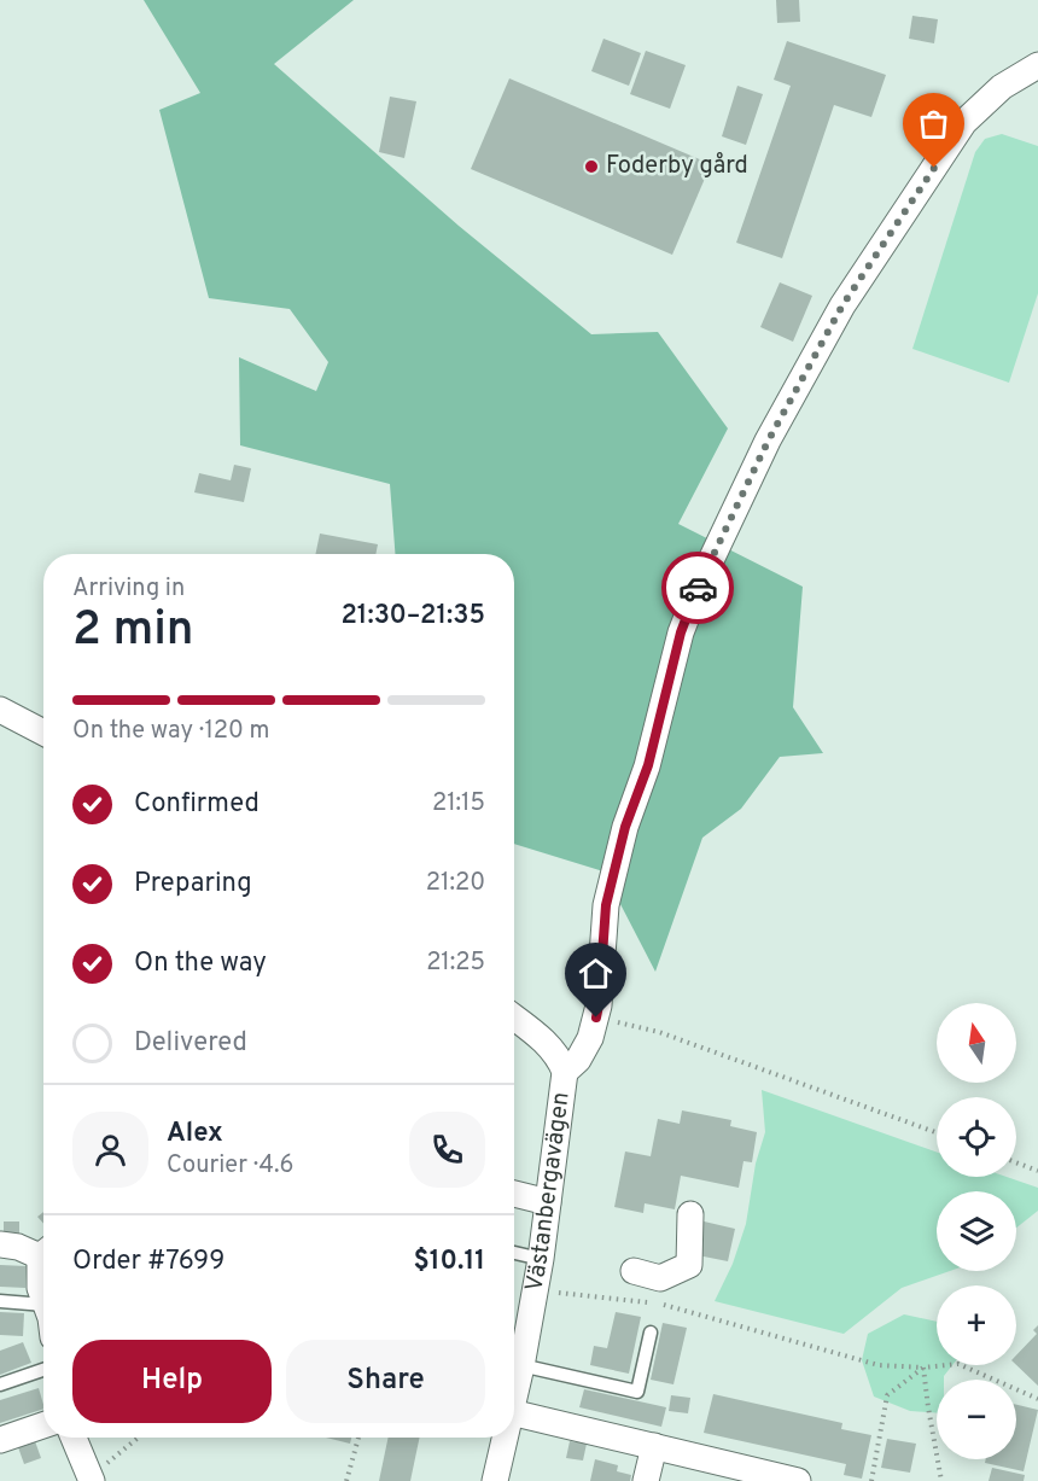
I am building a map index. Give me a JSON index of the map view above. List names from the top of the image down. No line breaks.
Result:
{"streets":{"street":["Västanbergavägen"]},"places":["Foderby gård"],"north":"top","page":{"heading":["2 min","Arriving in","21:30–21:35"],"panel":["Alex","Courier · 4.6","Order #7699","$10.11"],"bar":"On the way · 120 m","list":[["Confirmed","21:15"],["Preparing","21:20"],["On the way","21:25"],"Delivered"],"map_buttons":["+","−"],"buttons":["Help","Share"]}}
